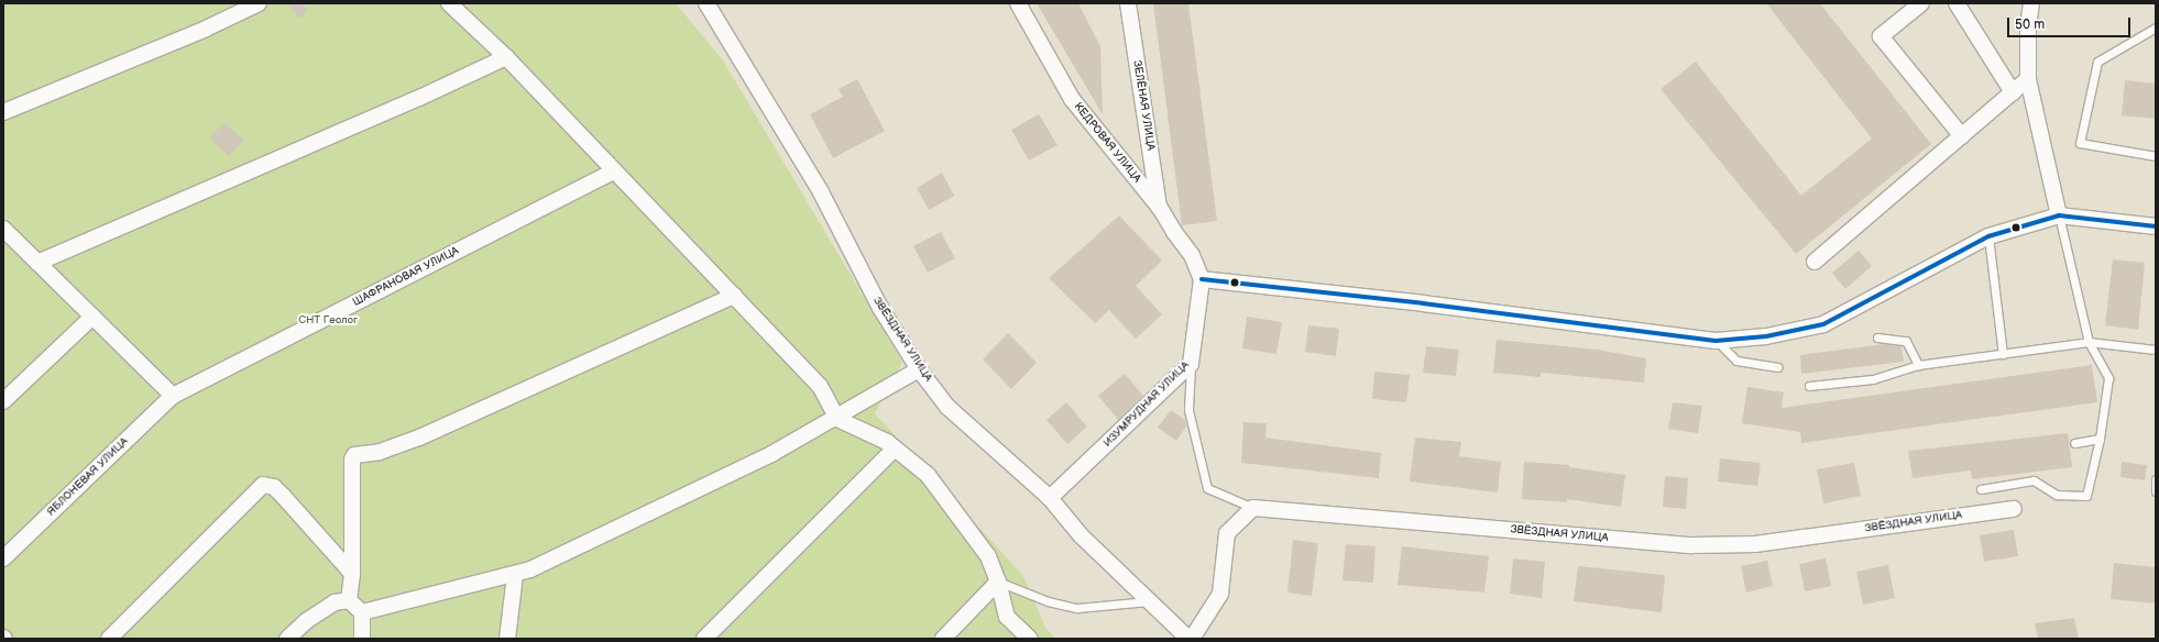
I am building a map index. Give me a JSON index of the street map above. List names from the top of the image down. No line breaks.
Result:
{"streets":{"street":["ЗЕЛЁНАЯ УЛИЦА","КЕДРОВАЯ УЛИЦА","ШАФРАНОВАЯ УЛИЦА","ЗВЁЗДНАЯ УЛИЦА","ИЗУМРУДНАЯ УЛИЦА","ЯБЛОНЕВАЯ УЛИЦА"]},"crossings":[["ЗЕЛЁНАЯ УЛИЦА","КЕДРОВАЯ УЛИЦА"],["КЕДРОВАЯ УЛИЦА","ИЗУМРУДНАЯ УЛИЦА"],["ШАФРАНОВАЯ УЛИЦА","ЯБЛОНЕВАЯ УЛИЦА"],["ЗВЁЗДНАЯ УЛИЦА","ИЗУМРУДНАЯ УЛИЦА"]],"parks":["СНТ Геолог"],"scale_bar":"50 m"}
